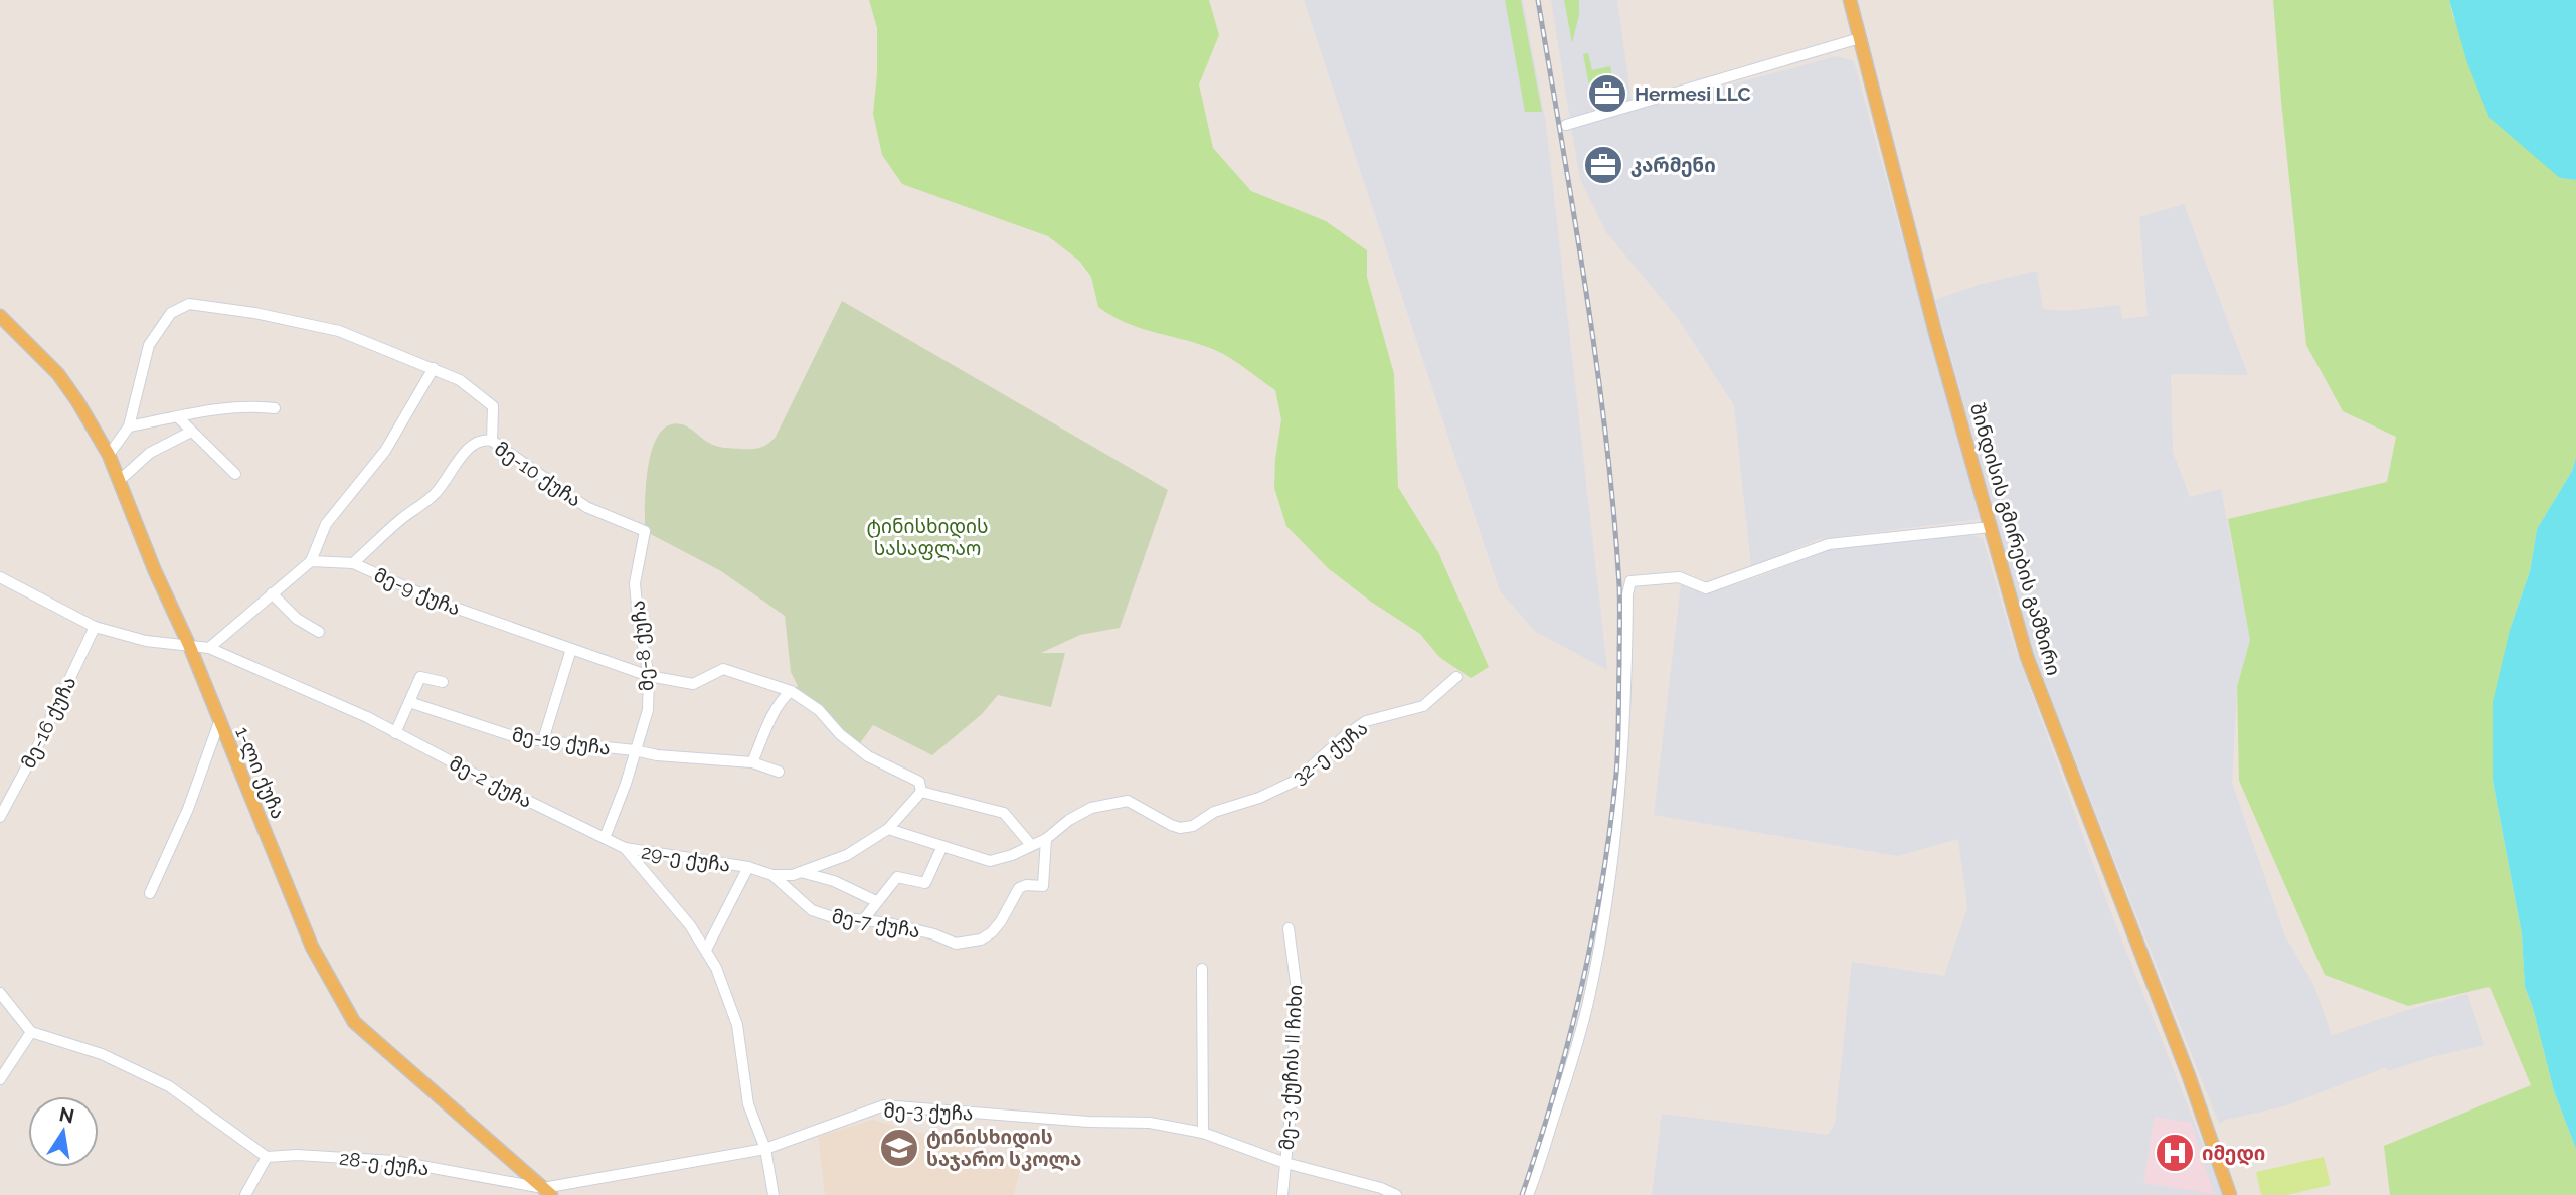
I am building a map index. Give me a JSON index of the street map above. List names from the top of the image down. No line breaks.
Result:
{"streets":{"main road":["შინდისის გმირების გამზირი","1-ლი ქუჩა"],"street":["მე-10 ქუჩა","მე-9 ქუჩა","მე-8 ქუჩა","მე-16 ქუჩა","მე-19 ქუჩა","32-ე ქუჩა","მე-2 ქუჩა","29-ე ქუჩა","მე-7 ქუჩა","მე-3 ქუჩის II ჩიხი","მე-3 ქუჩა","28-ე ქუჩა"]},"crossings":[["მე-10 ქუჩა","მე-9 ქუჩა"],["მე-10 ქუჩა","მე-8 ქუჩა"],["მე-9 ქუჩა","მე-8 ქუჩა"],["მე-8 ქუჩა","მე-19 ქუჩა"],["მე-8 ქუჩა","მე-2 ქუჩა"],["მე-16 ქუჩა","მე-2 ქუჩა"],["32-ე ქუჩა","მე-7 ქუჩა"],["1-ლი ქუჩა","მე-2 ქუჩა"],["1-ლი ქუჩა","მე-3 ქუჩა"],["1-ლი ქუჩა","28-ე ქუჩა"],["მე-2 ქუჩა","29-ე ქუჩა"],["მე-2 ქუჩა","მე-3 ქუჩა"],["29-ე ქუჩა","მე-7 ქუჩა"],["მე-3 ქუჩის II ჩიხი","მე-3 ქუჩა"],["მე-3 ქუჩა","28-ე ქუჩა"]],"parks":["ტინისხიდის სასაფლაო"],"places":{"office":["Hermesi LLC","კარმენი"],"school or university":["ტინისხიდის საჯარო სკოლა"],"hospital":["იმედი"]},"north":"top"}
